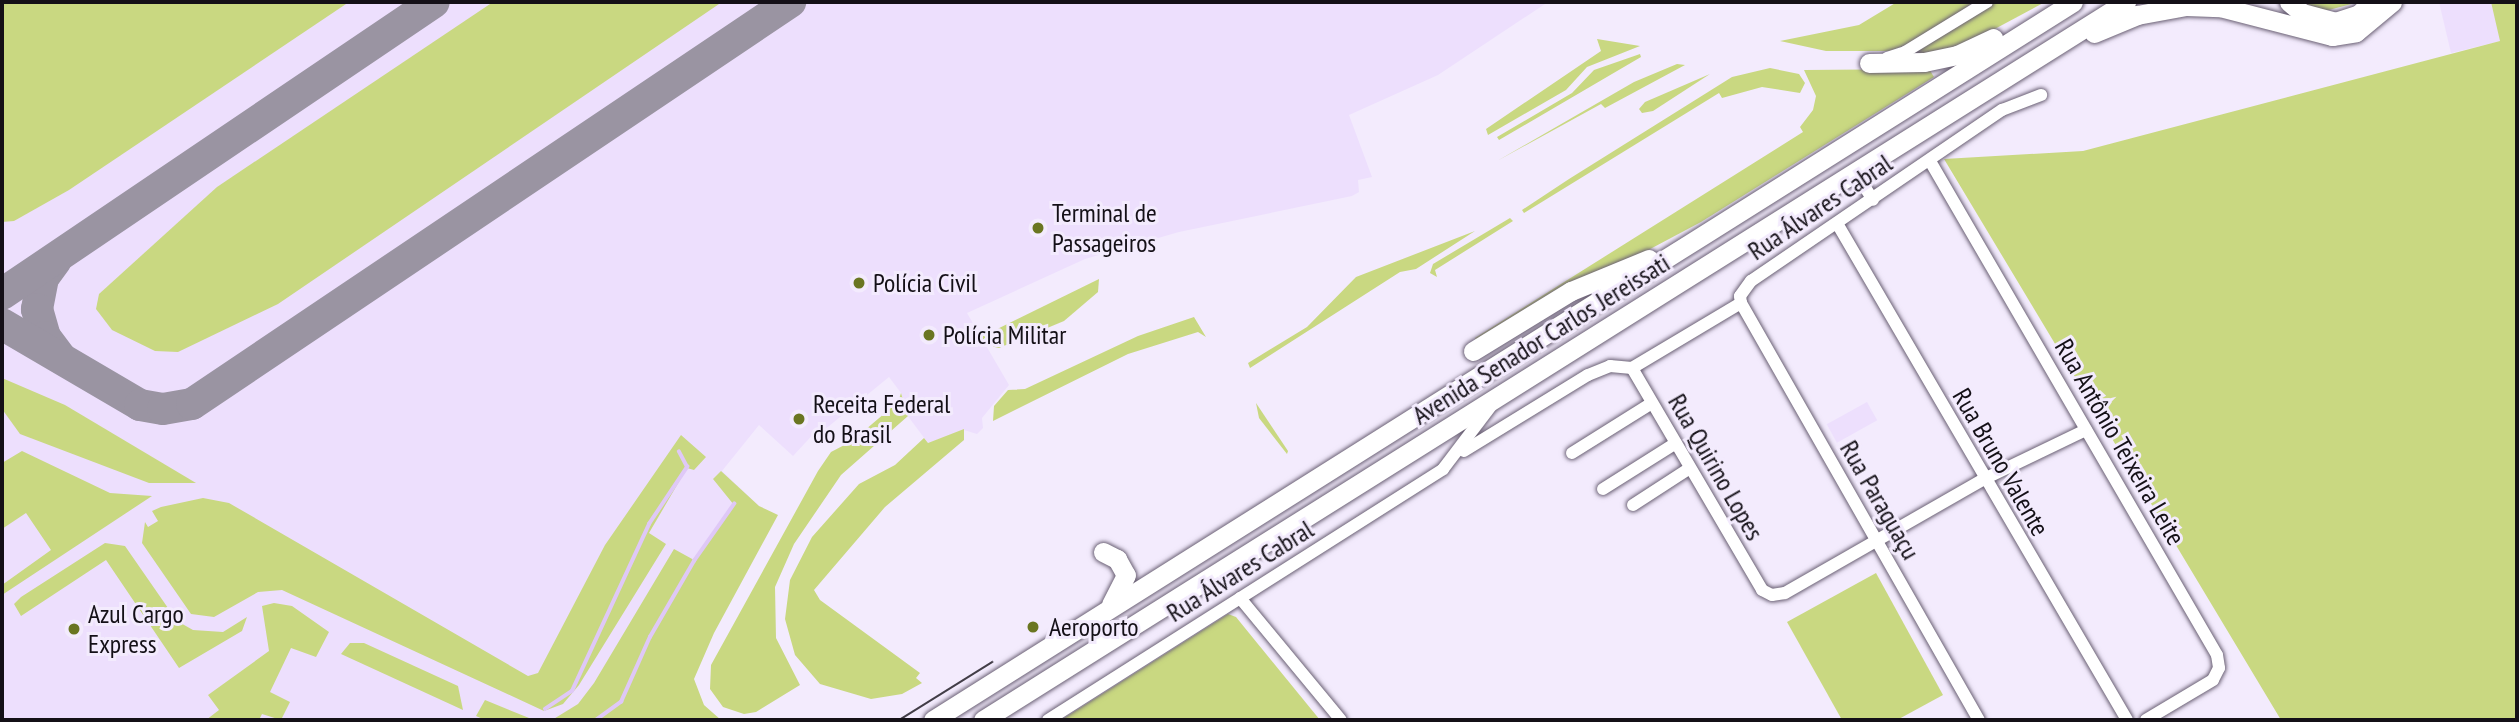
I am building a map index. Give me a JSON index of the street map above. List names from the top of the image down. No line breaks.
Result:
{"streets":{"main road":["Avenida Senador Carlos Jereissati"],"street":["Rua Álvares Cabral","Rua Antônio Teixeira Leite","Rua Bruno Valente","Rua Quirino Lopes","Rua Paraguaçu"]},"crossings":[["Rua Álvares Cabral","Avenida Senador Carlos Jereissati"],["Rua Álvares Cabral","Rua Antônio Teixeira Leite"],["Rua Álvares Cabral","Rua Bruno Valente"],["Rua Álvares Cabral","Rua Quirino Lopes"],["Rua Álvares Cabral","Rua Paraguaçu"],["Rua Quirino Lopes","Rua Paraguaçu"]],"places":["Terminal de Passageiros","Polícia Civil","Polícia Militar","Receita Federal do Brasil","Aeroporto","Azul Cargo Express"]}
